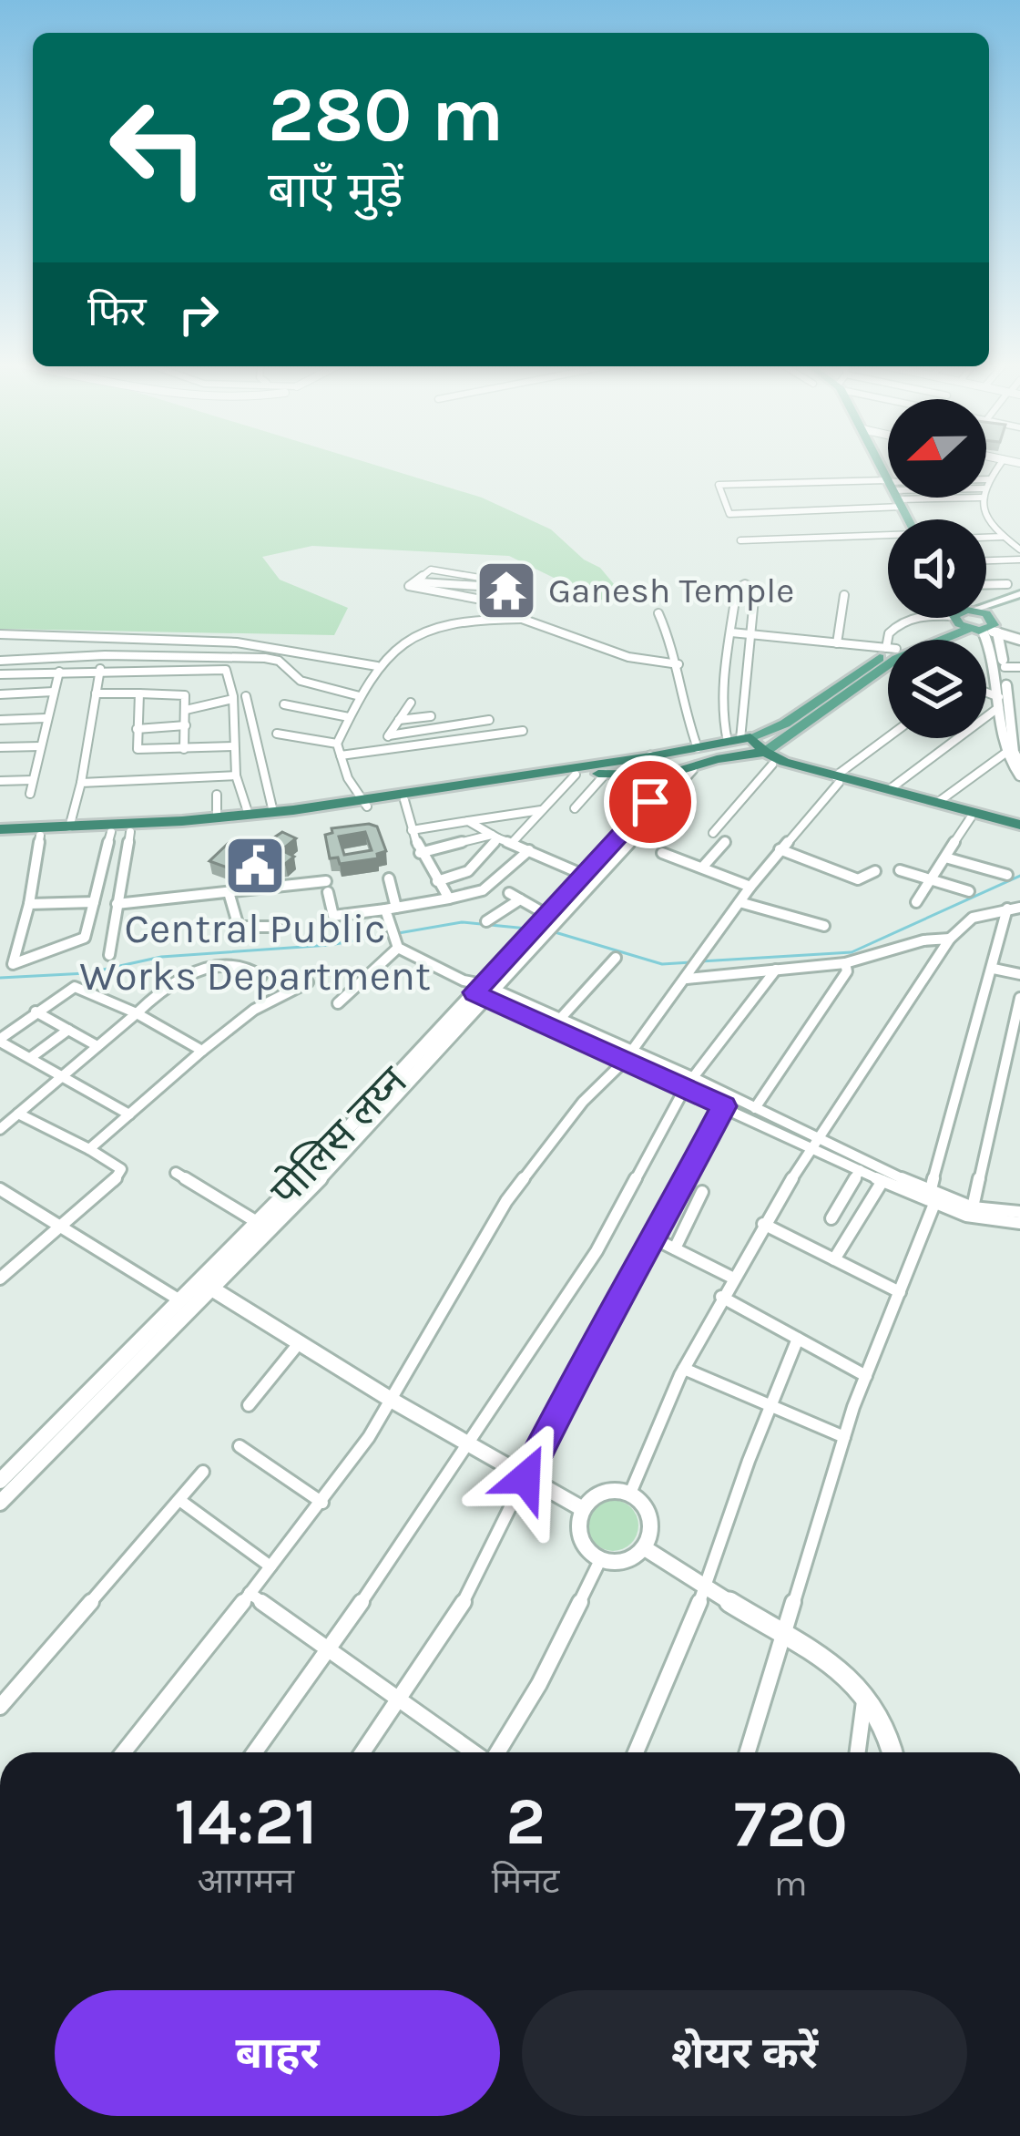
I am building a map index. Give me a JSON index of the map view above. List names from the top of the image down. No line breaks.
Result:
{"streets":{"street":["पोलिस लय्न"]},"places":{"temple":["Ganesh Temple"],"public building":["Central Public Works Department"]},"north":"left","page":{"turn":["280 m","बाएँ मुड़ें"],"then":"फिर","eta":["14:21","आगमन","2","मिनट","720","m"],"buttons":["बाहर","शेयर करें"]}}
